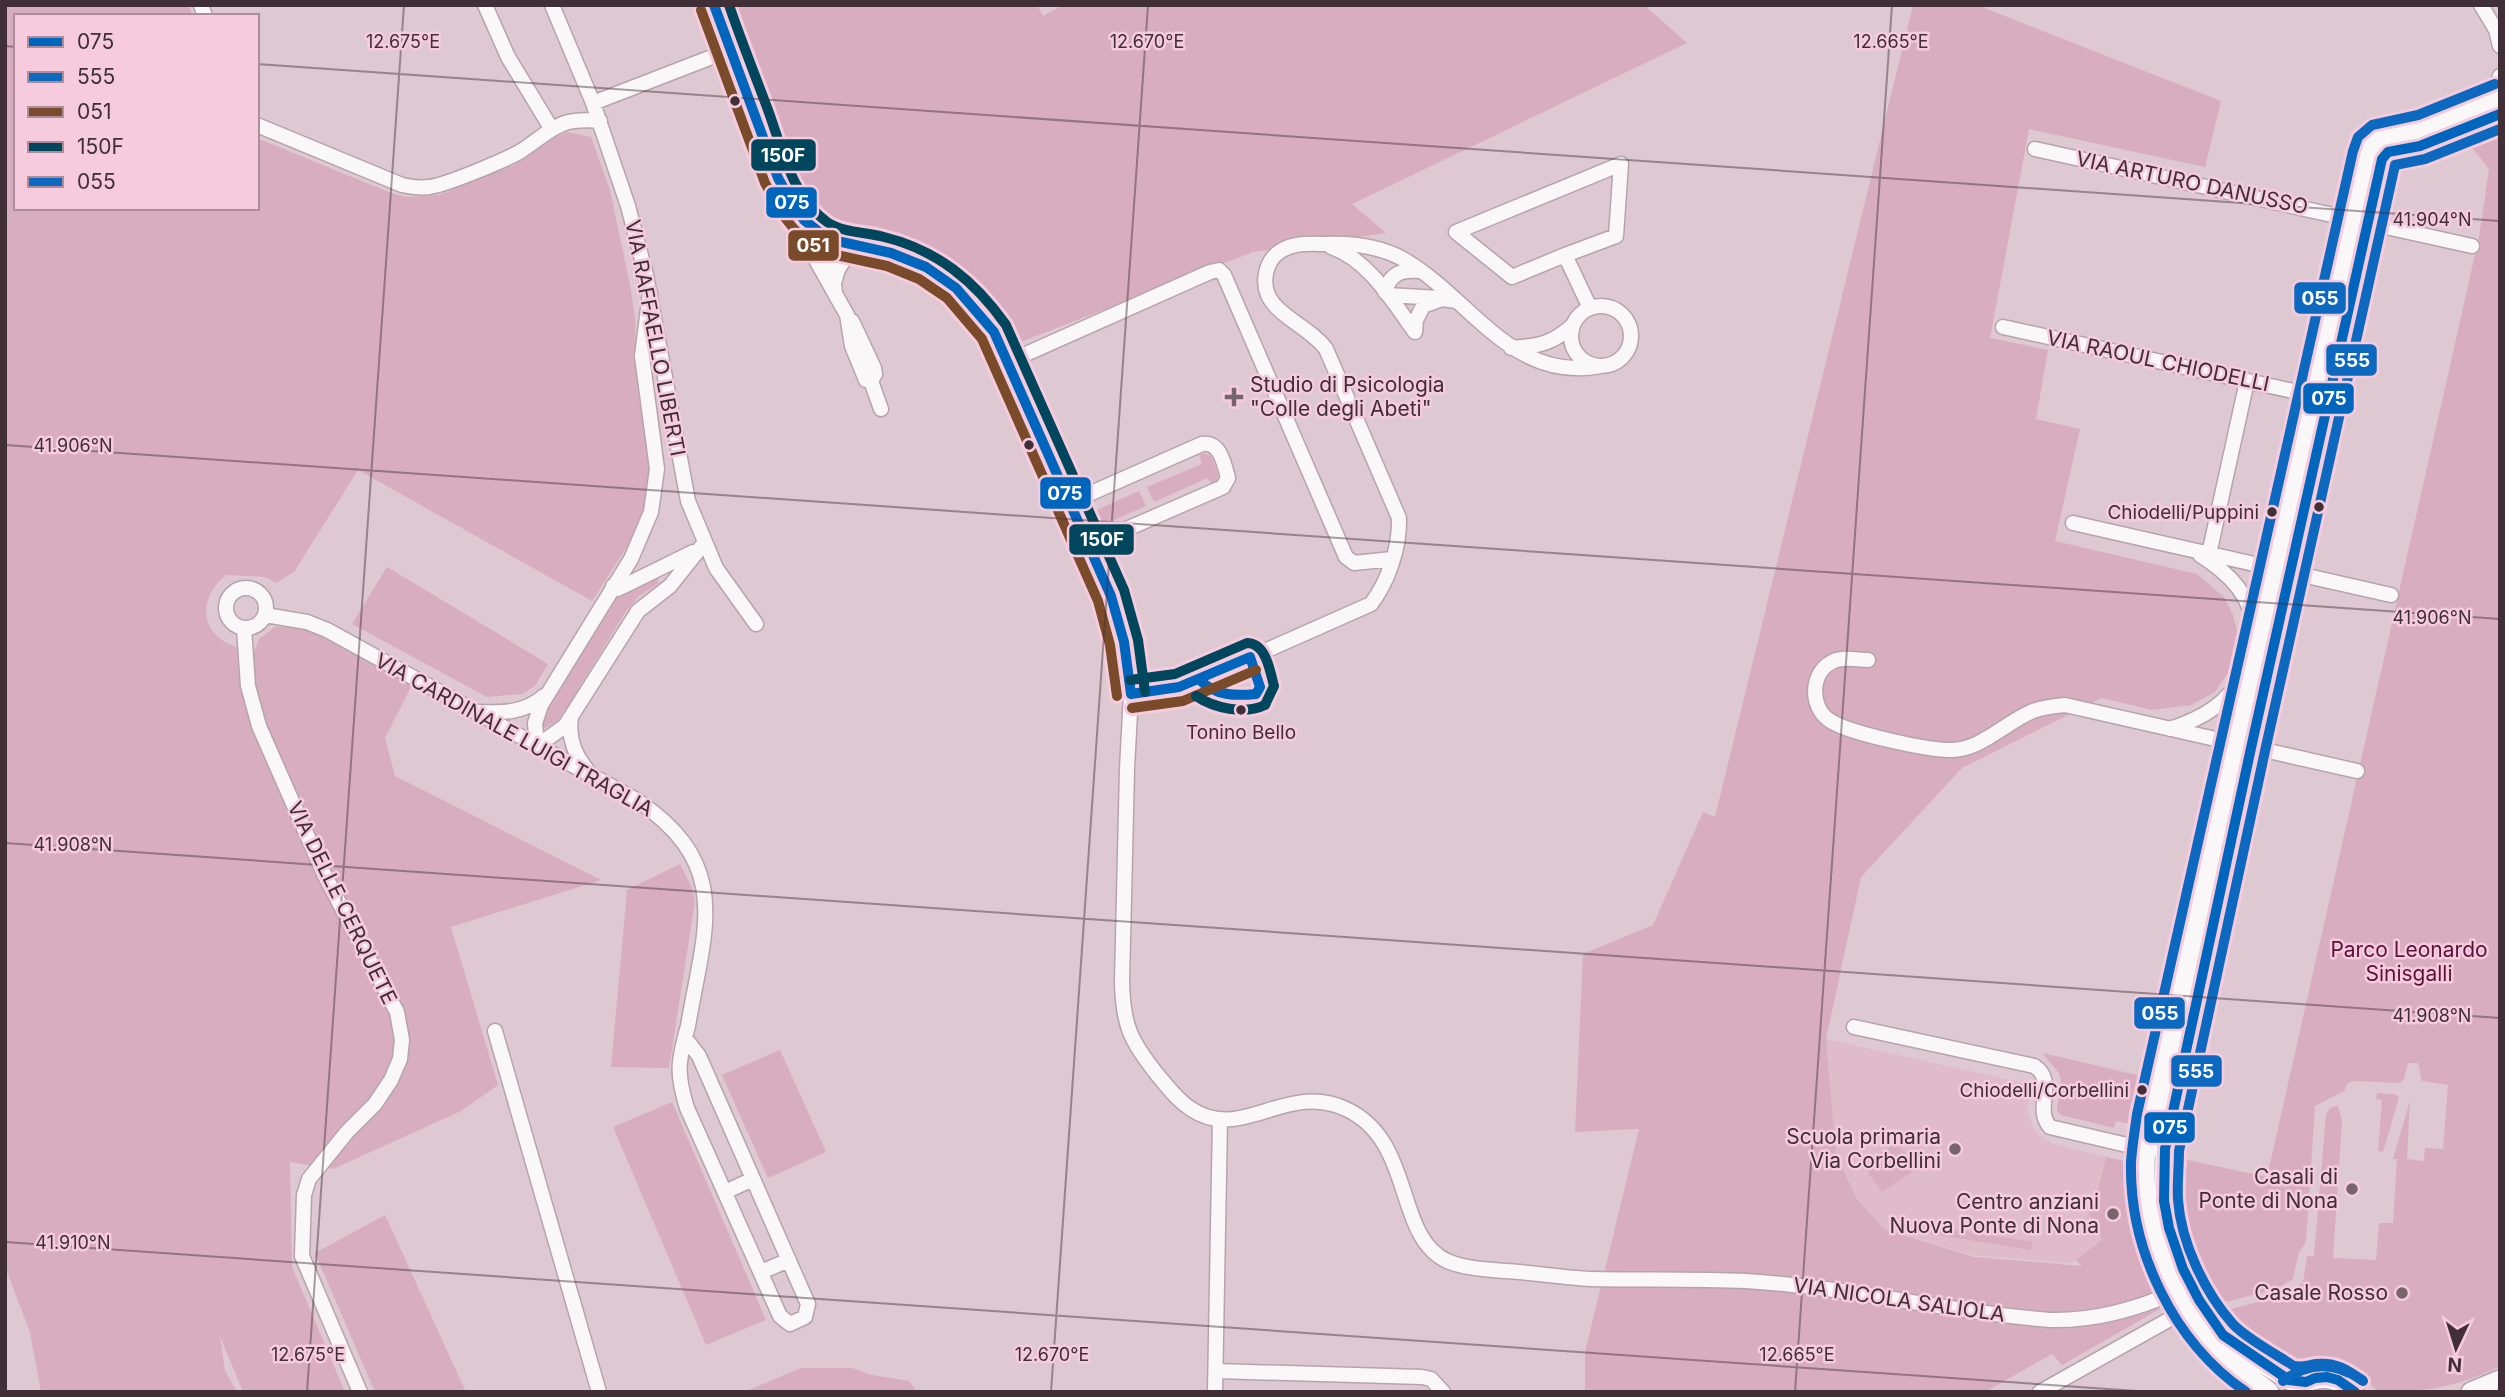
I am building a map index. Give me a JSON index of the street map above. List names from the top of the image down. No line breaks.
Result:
{"streets":{"street":["VIA ARTURO DANUSSO","VIA RAFFAELLO LIBERTI","VIA RAOUL CHIODELLI","VIA CARDINALE LUIGI TRAGLIA","VIA DELLE CERQUETE","VIA NICOLA SALIOLA"]},"crossings":[["VIA CARDINALE LUIGI TRAGLIA","VIA DELLE CERQUETE"]],"parks":["Parco Leonardo Sinisgalli"],"places":{"health":["Studio di Psicologia \"Colle degli Abeti\""],"other":["Chiodelli/Puppini","Tonino Bello","Chiodelli/Corbellini","Scuola primaria Via Corbellini","Casali di Ponte di Nona","Centro anziani Nuova Ponte di Nona","Casale Rosso"]},"lines":["transit line 075","transit line 150F","transit line 051","transit line 055","transit line 555"],"legend":["075","555","051","150F","055"],"north":"bottom","coordinates":["12.675°E","12.670°E","12.665°E","41.904°N","41.906°N","41.908°N","41.910°N"]}
